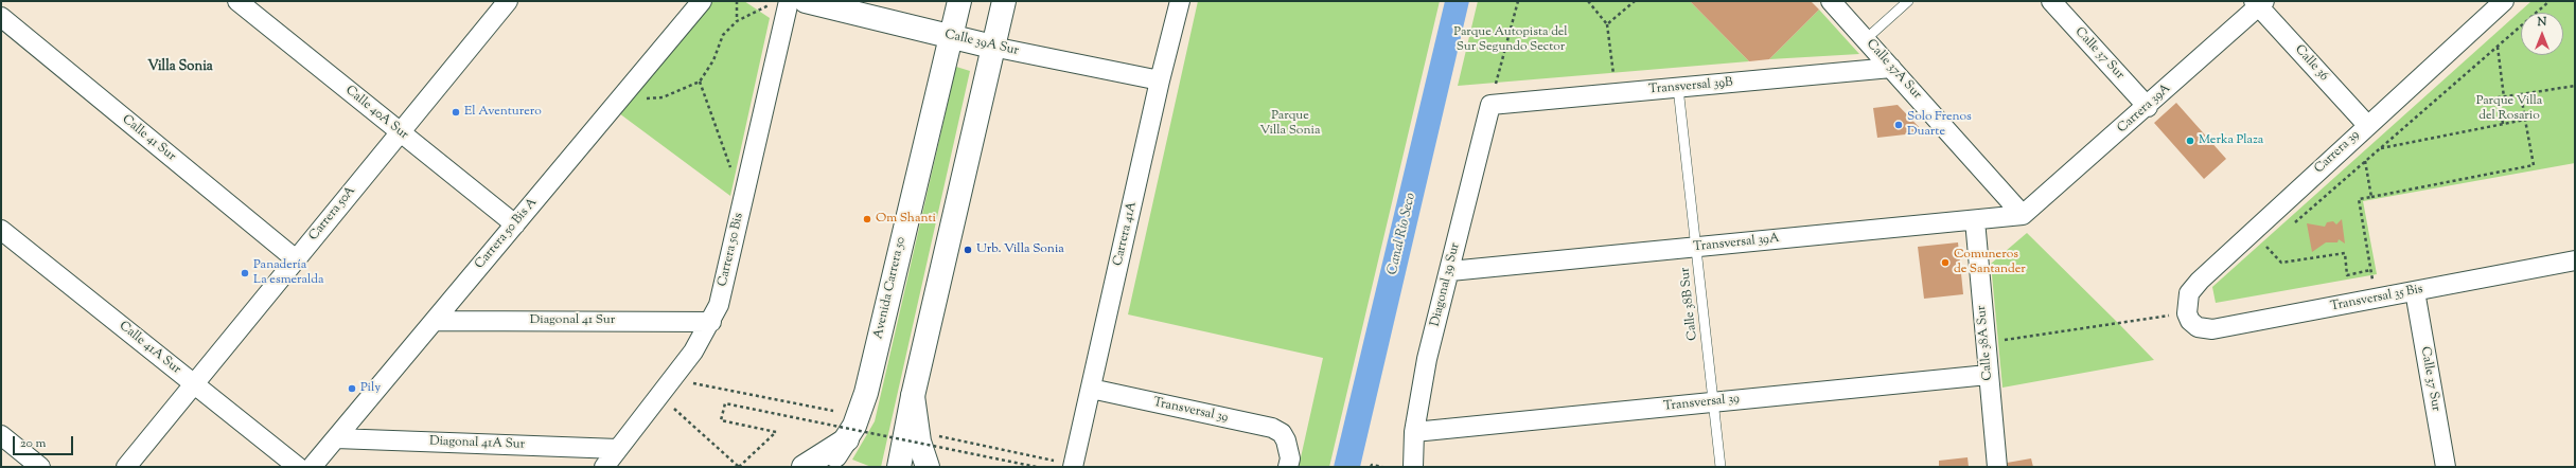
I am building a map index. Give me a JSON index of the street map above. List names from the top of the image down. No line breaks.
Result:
{"streets":{"main road":["Calle 39A Sur","Avenida Carrera 50"],"street":["Calle 37 Sur","Calle 36","Calle 37A Sur","Transversal 39B","Carrera 39A","Calle 40A Sur","Calle 41 Sur","Carrera 39","Carrera 50A","Carrera 50 Bis A","Carrera 41A","Transversal 39A","Carrera 50 Bis","Diagonal 39 Sur","Transversal 35 Bis","Diagonal 41 Sur","Calle 38A Sur","Calle 41A Sur","Transversal 39","Diagonal 41A Sur"],"lane":["Calle 38B Sur"]},"crossings":[["Calle 39A Sur","Carrera 41A"],["Calle 39A Sur","Avenida Carrera 50"],["Calle 37 Sur","Carrera 39A"],["Calle 37 Sur","Transversal 35 Bis"],["Calle 36","Carrera 39A"],["Calle 36","Carrera 39"],["Calle 37A Sur","Transversal 39B"],["Calle 37A Sur","Carrera 39A"],["Calle 37A Sur","Transversal 39A"],["Transversal 39B","Diagonal 39 Sur"],["Transversal 39B","Calle 38B Sur"],["Carrera 39A","Transversal 39A"],["Calle 40A Sur","Carrera 50A"],["Calle 40A Sur","Carrera 50 Bis A"],["Calle 41 Sur","Carrera 50A"],["Carrera 39","Transversal 35 Bis"],["Carrera 50A","Calle 41A Sur"],["Carrera 50 Bis A","Diagonal 41 Sur"],["Carrera 50 Bis A","Diagonal 41A Sur"],["Carrera 41A","Transversal 39"],["Transversal 39A","Diagonal 39 Sur"],["Transversal 39A","Calle 38B Sur"],["Transversal 39A","Calle 38A Sur"],["Carrera 50 Bis","Diagonal 41 Sur"],["Carrera 50 Bis","Diagonal 41A Sur"],["Diagonal 39 Sur","Transversal 39"],["Calle 38B Sur","Transversal 39"],["Calle 38A Sur","Transversal 39"]],"districts":["Villa Sonia"],"water":["Canal Río Seco"],"parks":["Parque Autopista del Sur Segundo Sector","Parque Villa del Rosario","Parque Villa Sonia"],"places":["El Aventurero","Solo Frenos Duarte","Merka Plaza","Om Shanti","Urb. Villa Sonia","Comuneros de Santander","Panadería La esmeralda","Pily"],"scale_bar":"20 m","north":"top"}
